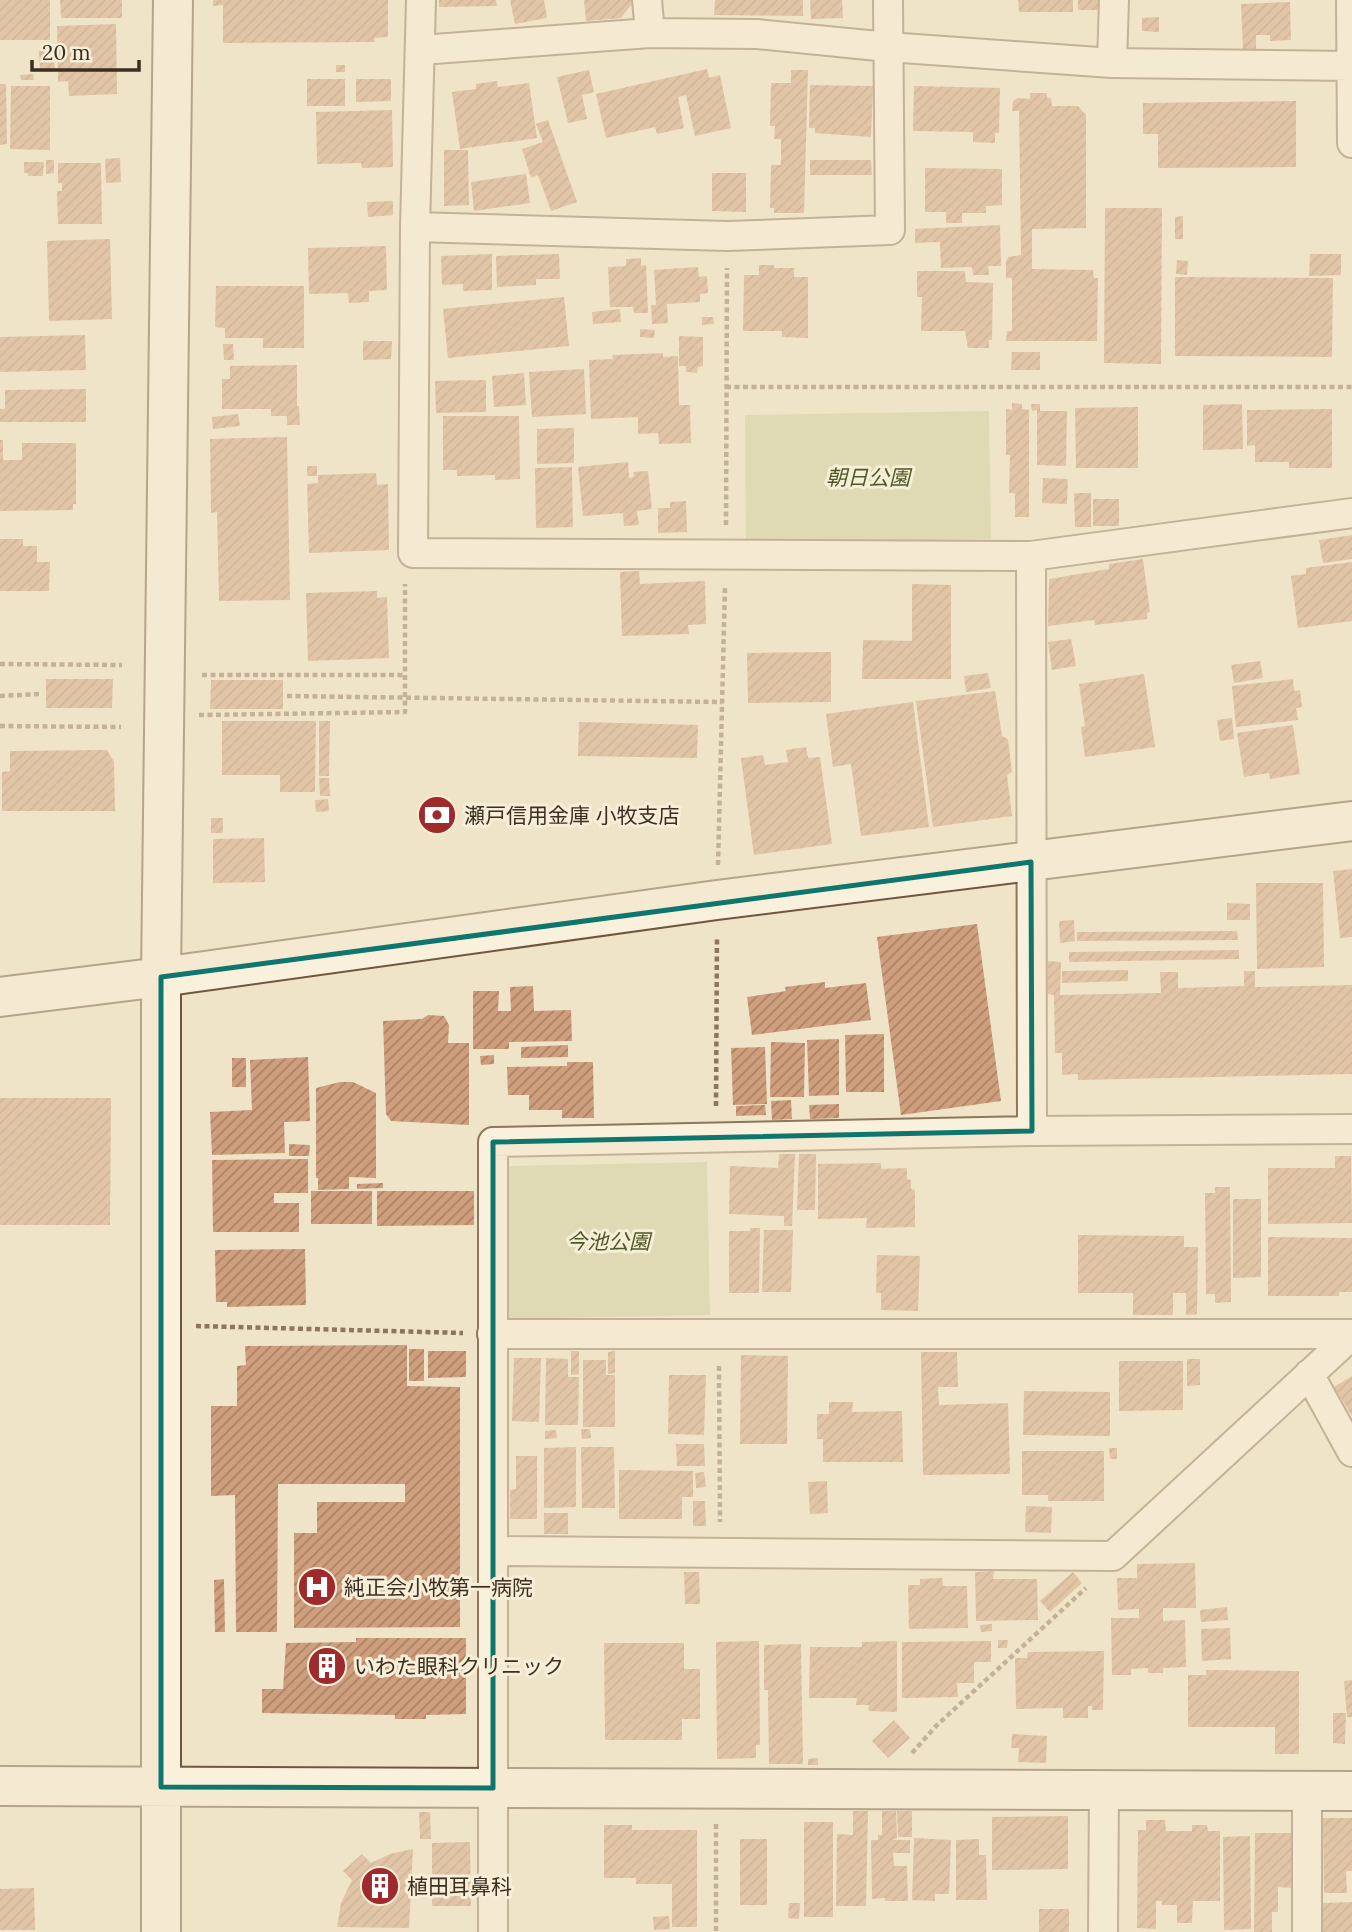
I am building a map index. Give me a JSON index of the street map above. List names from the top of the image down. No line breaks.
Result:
{"parks":["朝日公園","今池公園"],"places":{"bank":["瀬戸信用金庫 小牧支店"],"hospital":["純正会小牧第一病院"],"building":["いわた眼科クリニック","植田耳鼻科"]},"scale_bar":"20 m"}
